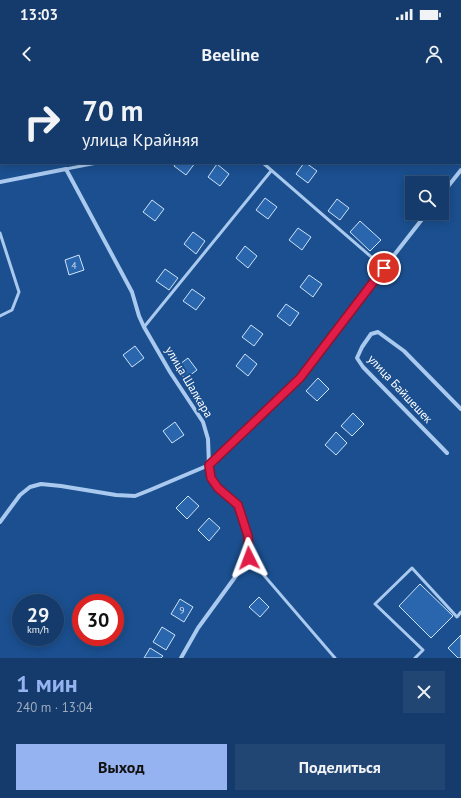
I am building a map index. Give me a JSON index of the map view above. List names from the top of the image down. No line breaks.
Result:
{"streets":{"street":["улица Шалкара","улица Байшешек"]},"house_numbers":["4","9"],"page":{"status":"13:03","header":"Beeline","turn":["70 m","улица Крайняя"],"speed":"29 km/h","limit":"30","heading":["1 мин","240 m · 13:04"],"buttons":["Выход","Поделиться"]}}
